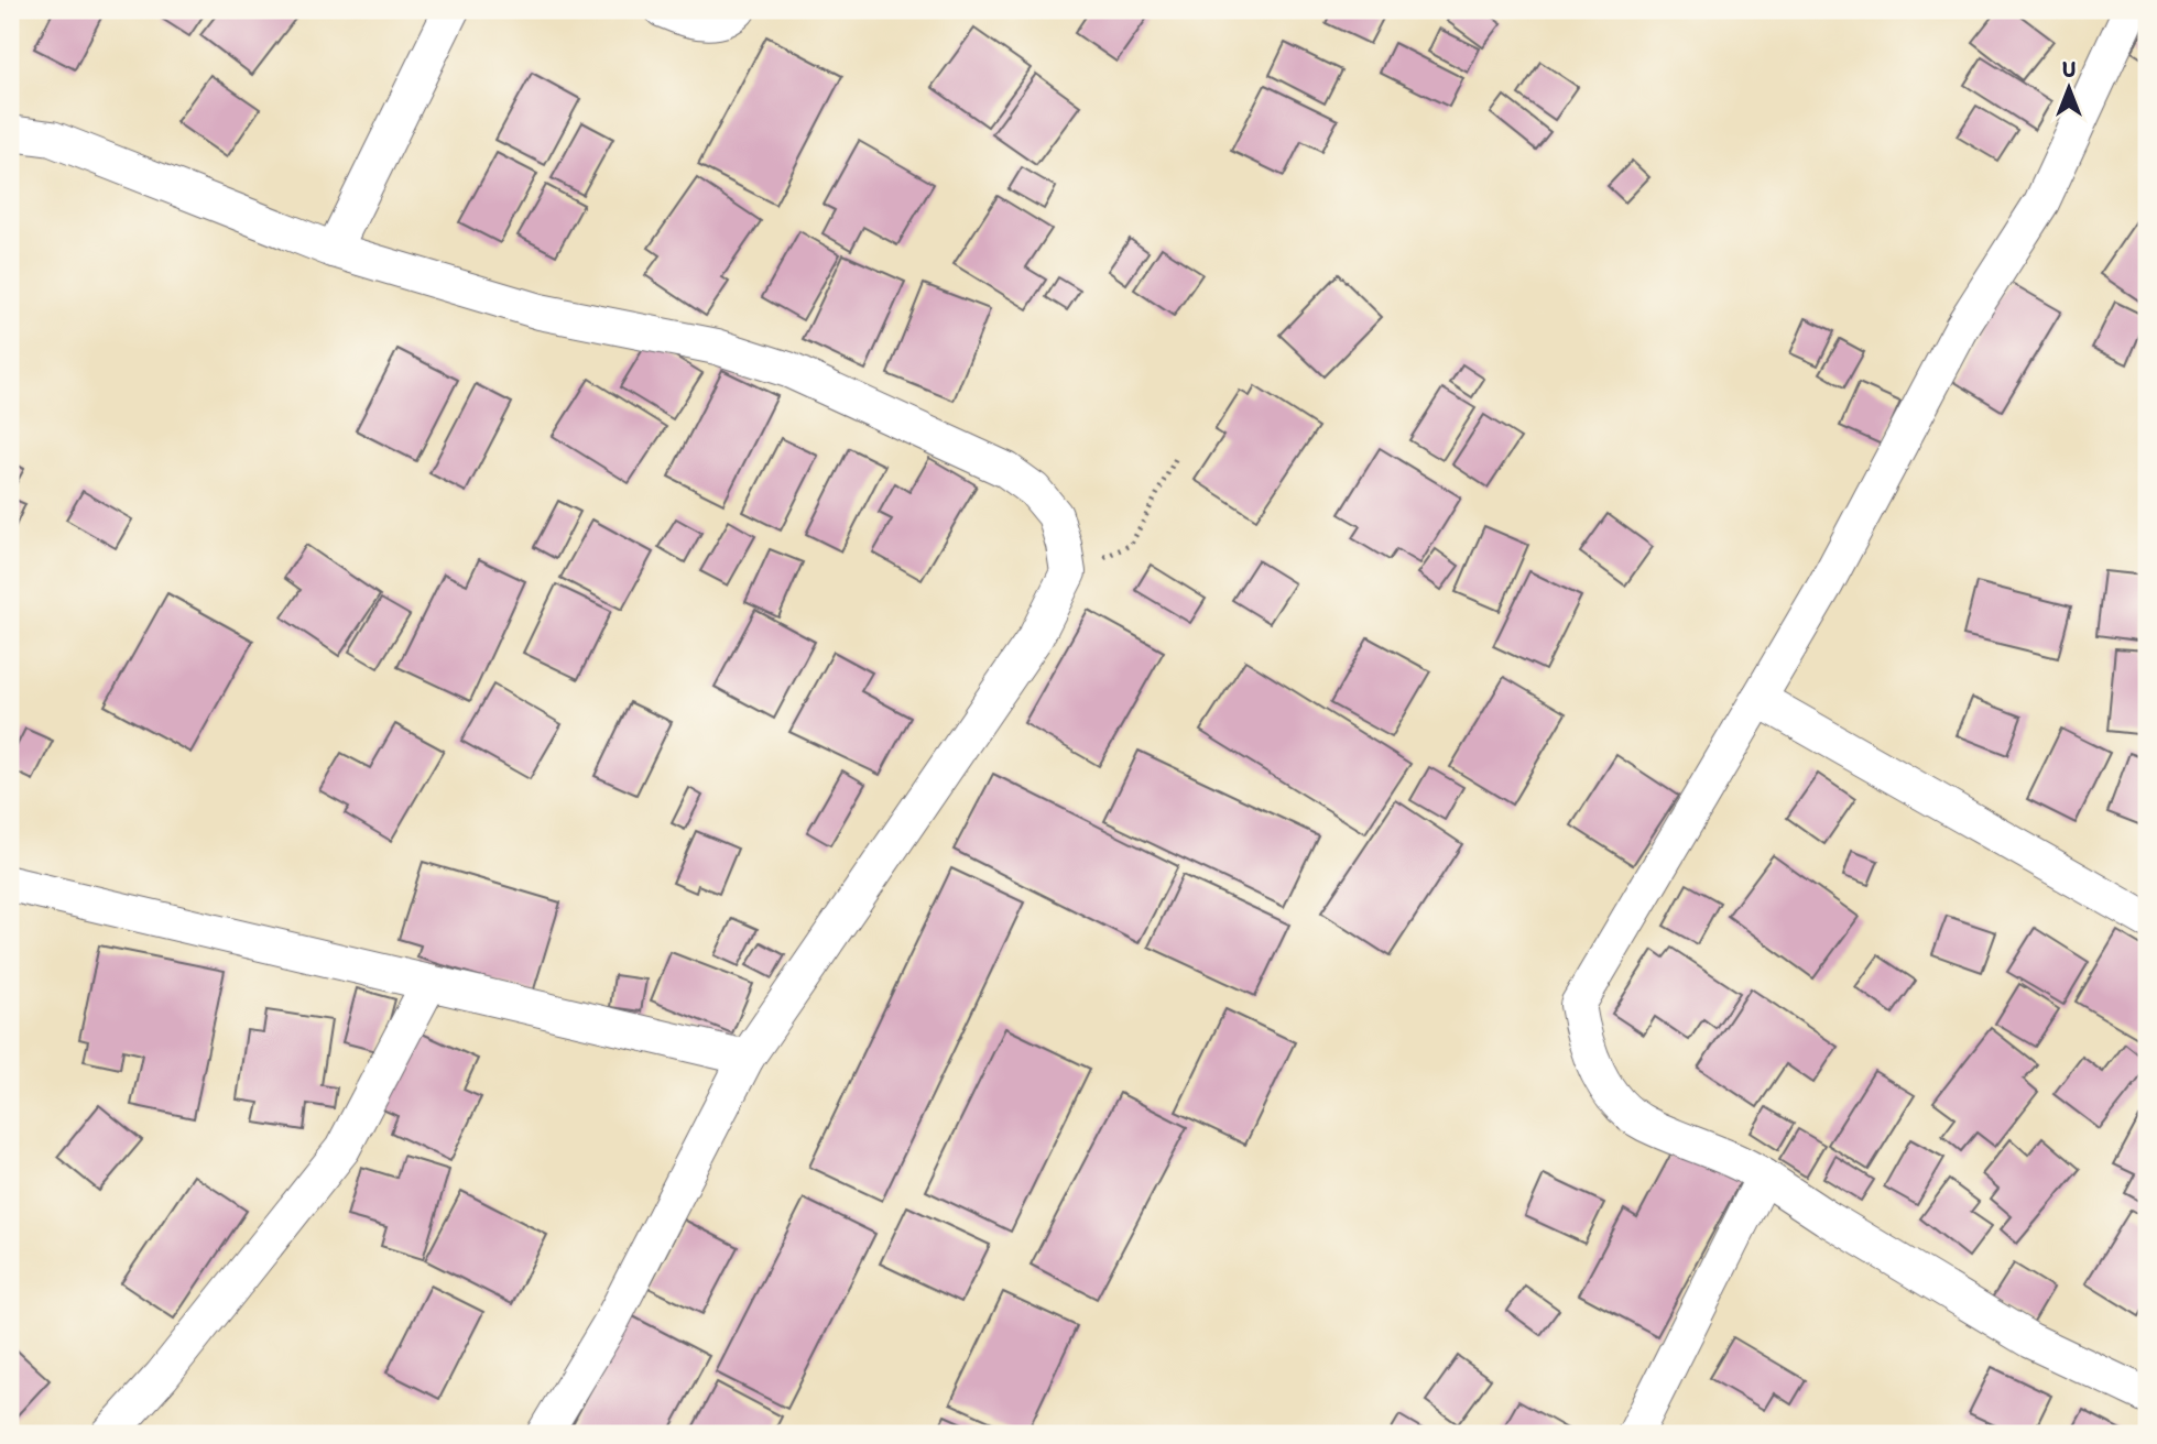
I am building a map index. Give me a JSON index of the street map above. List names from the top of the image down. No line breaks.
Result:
{"north":"top"}
